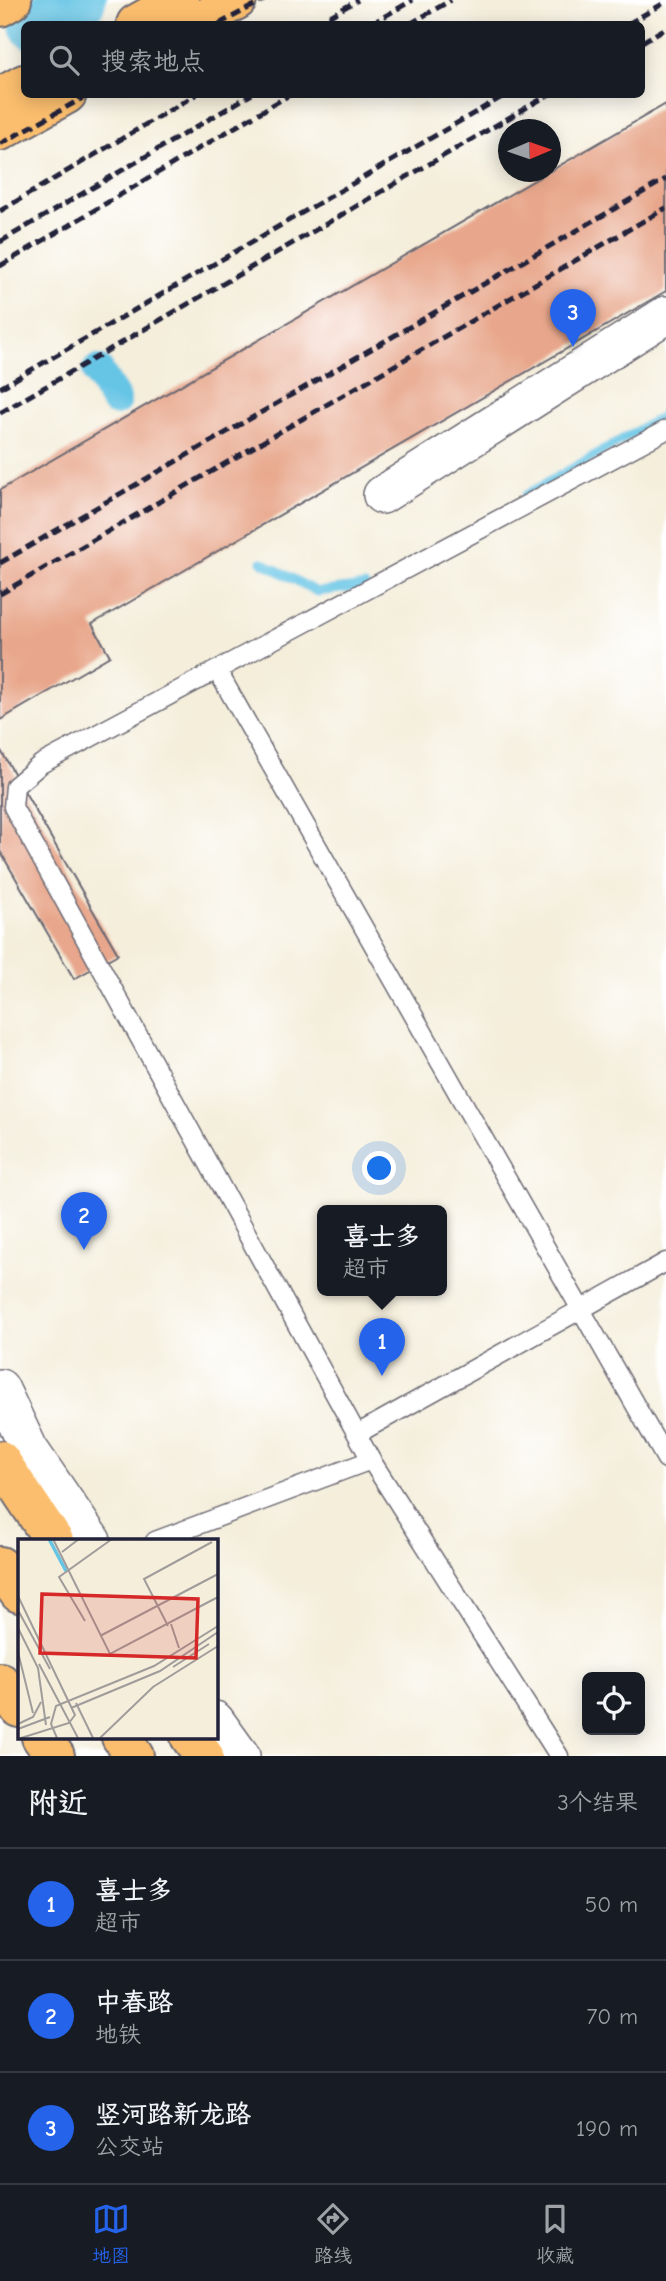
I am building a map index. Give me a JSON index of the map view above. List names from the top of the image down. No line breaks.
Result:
{"north":"right","page":{"search":"搜索地点","pins":["3","2","1"],"popup":["喜士多","超市"],"heading":["附近","3个结果"],"list":[{"mark":"1","name":"喜士多","note":"超市","value":"50 m"},{"mark":"2","name":"中春路","note":"地铁","value":"70 m"},{"mark":"3","name":"竖河路新龙路","note":"公交站","value":"190 m"}],"nav":["地图","路线","收藏"]}}
